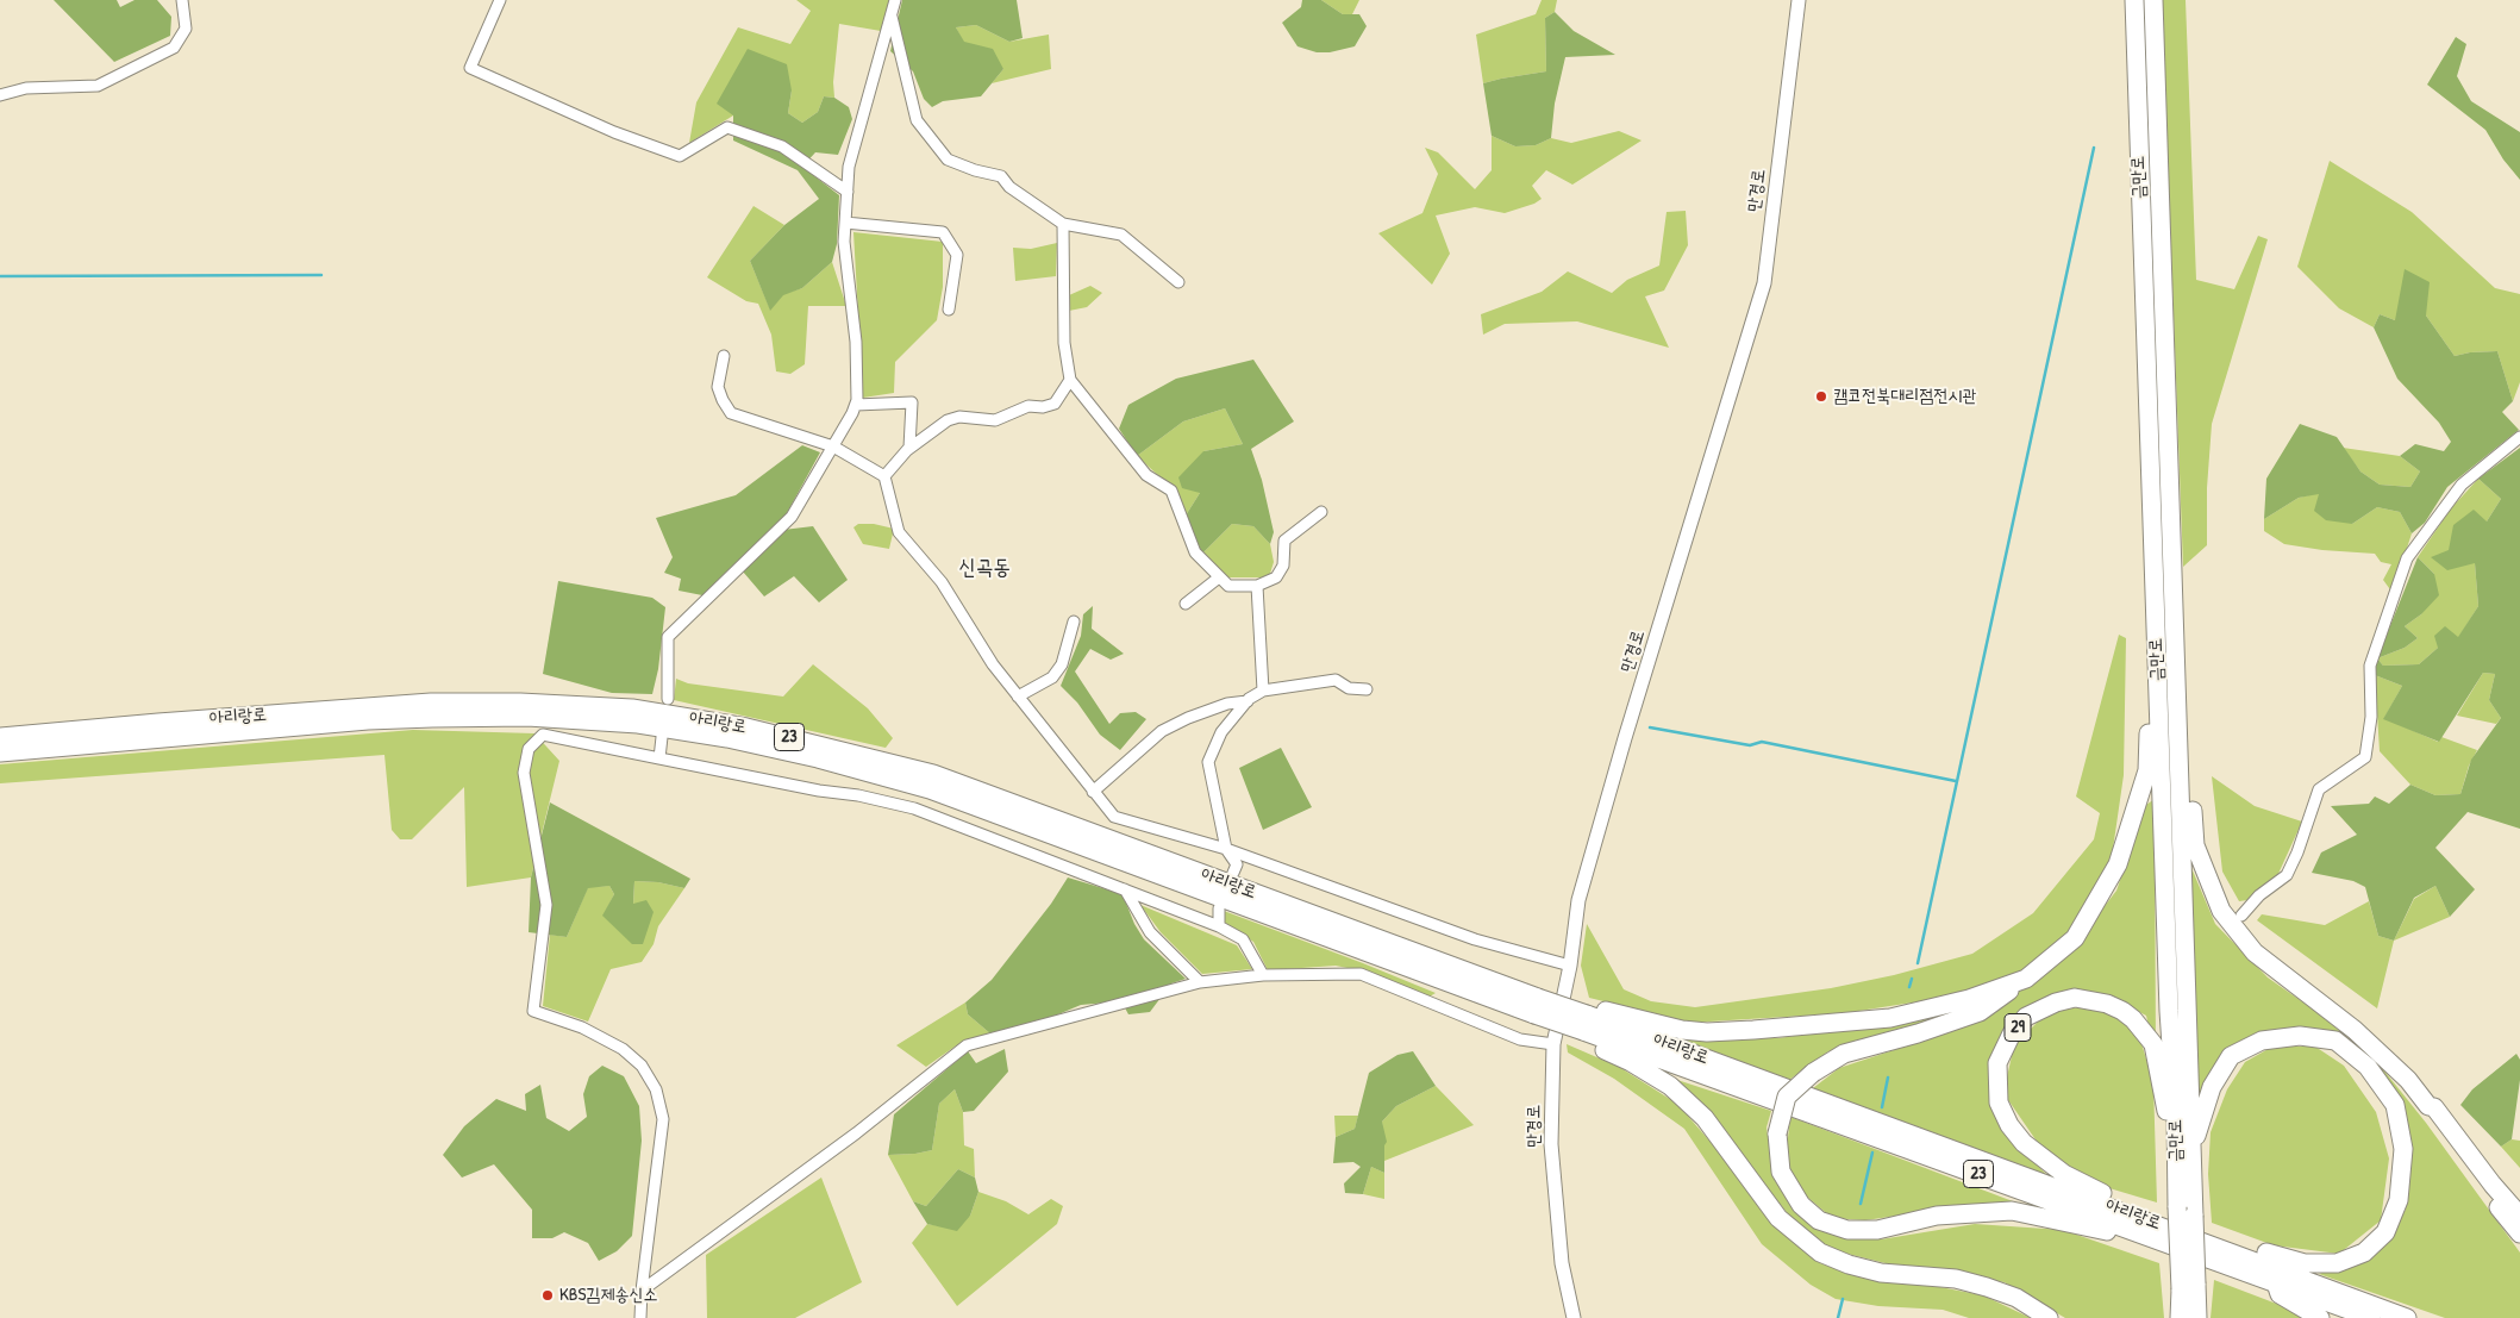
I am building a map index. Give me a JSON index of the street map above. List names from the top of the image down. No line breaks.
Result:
{"streets":{"highway":["금만로","아리랑로","23","29"],"street":["만경로"]},"crossings":[["금만로","29"],["아리랑로","29"]],"districts":["신곡동"],"places":["캠코전북대리점전시관","KBS김제송신소"]}
